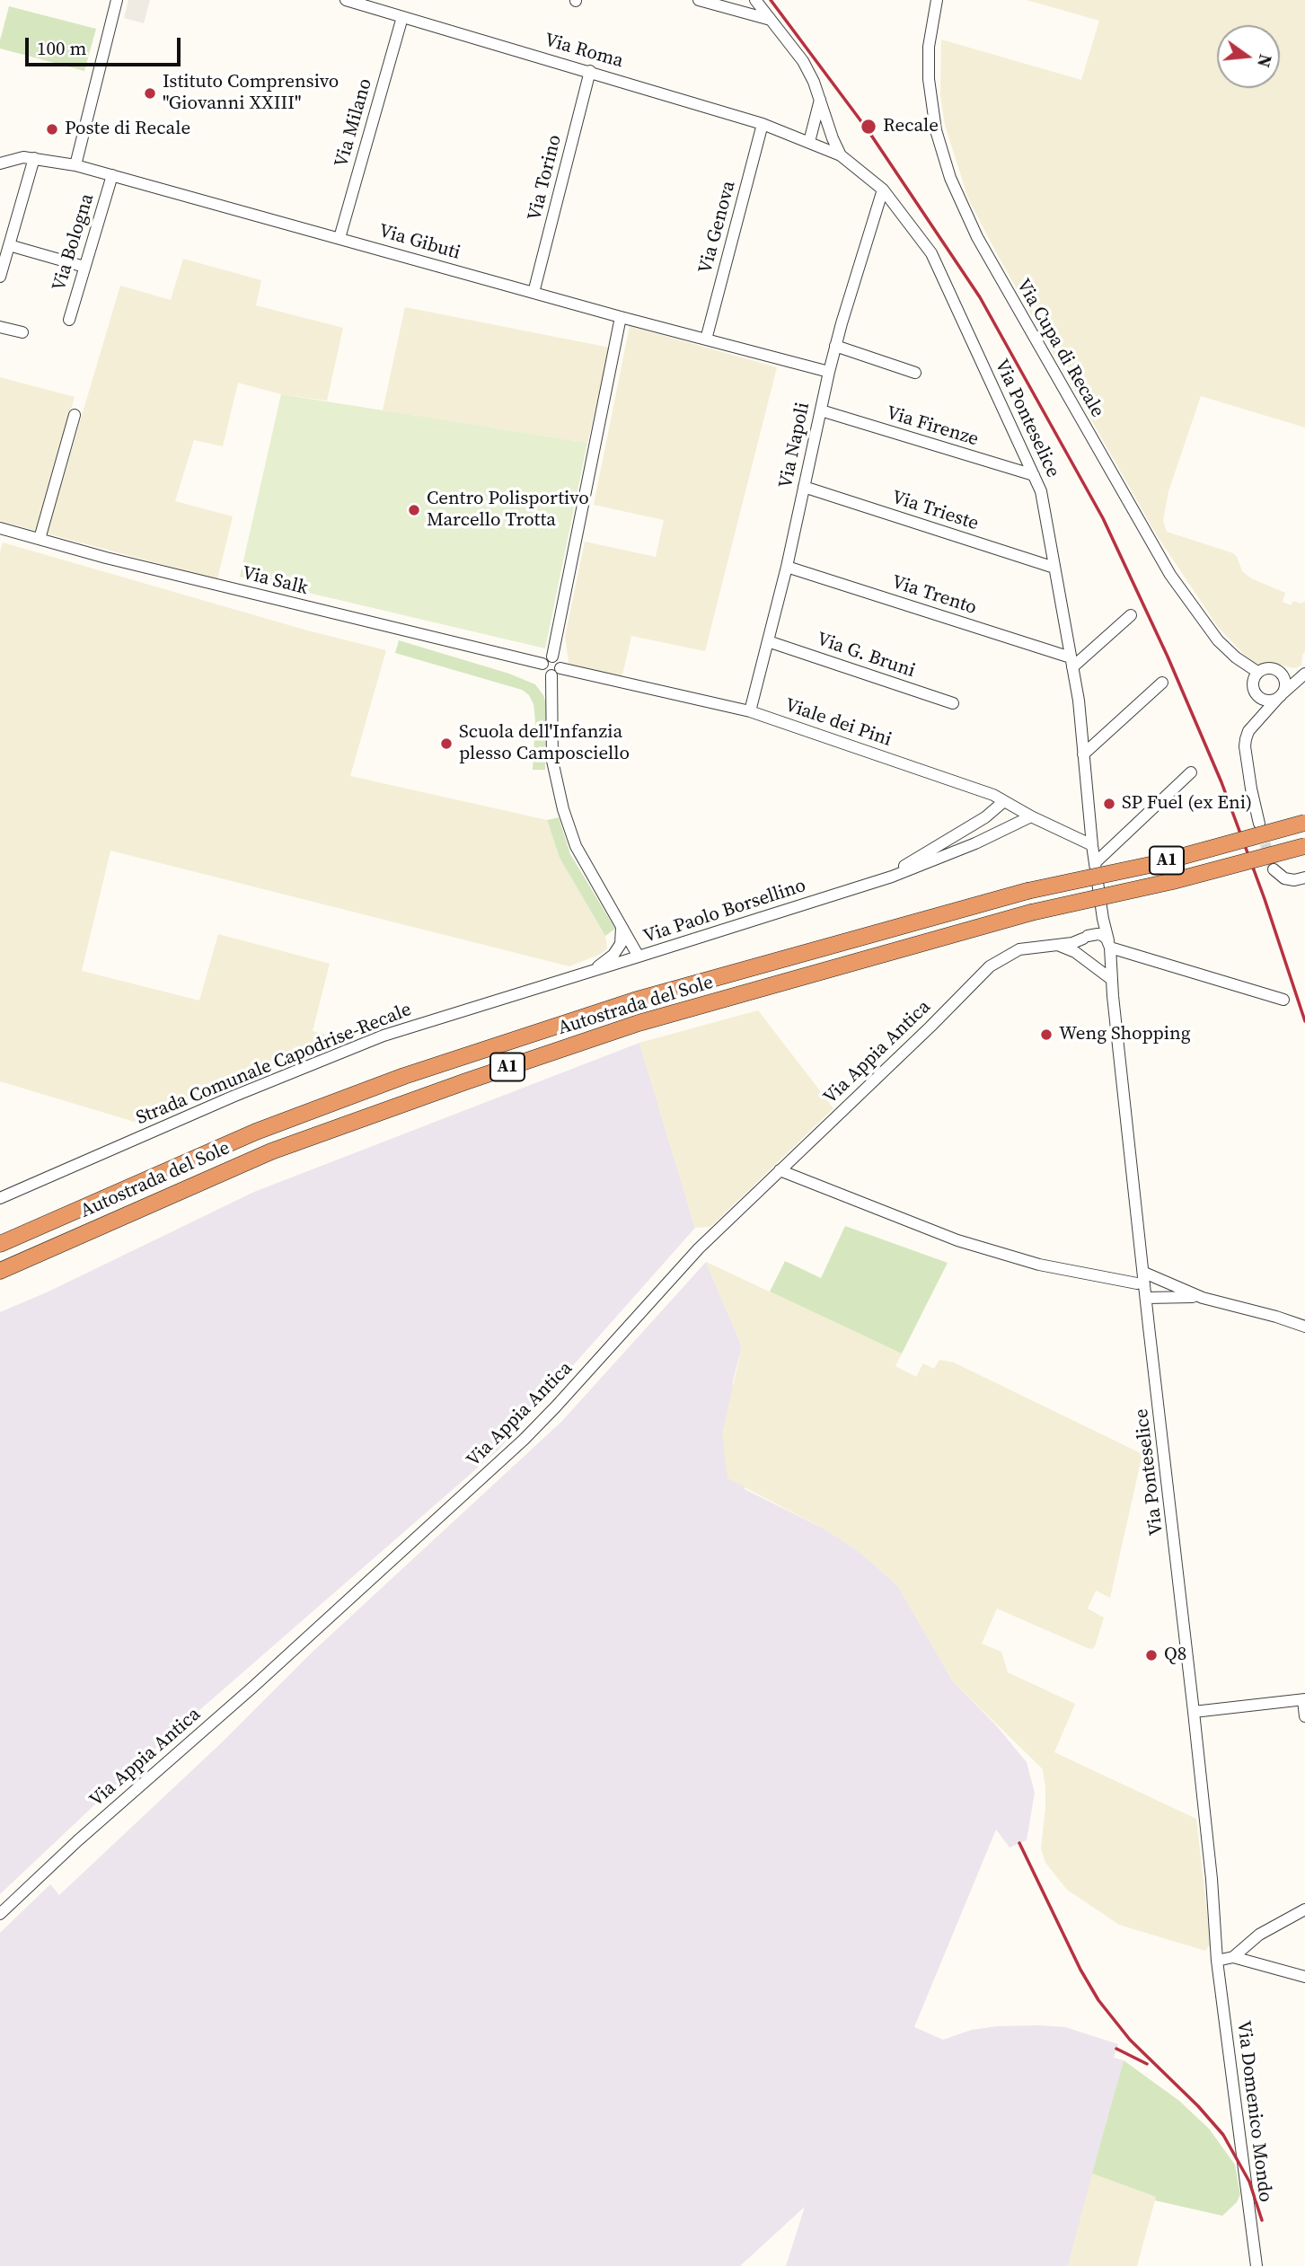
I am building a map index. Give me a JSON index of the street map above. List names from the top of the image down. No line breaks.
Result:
{"streets":{"highway":["A1","Autostrada del Sole"],"street":["Via Roma","Via Milano","Via Torino","Via Genova","Via Bologna","Via Gibuti","Via Cupa di Recale","Via Ponteselice","Via Firenze","Via Napoli","Via Trieste","Via Salk","Via Trento","Via G. Bruni","Viale dei Pini","Via Paolo Borsellino","Via Appia Antica","Strada Comunale Capodrise-Recale","Via Domenico Mondo"]},"crossings":[["Via Roma","Via Milano"],["Via Roma","Via Torino"],["Via Roma","Via Genova"],["Via Roma","Via Ponteselice"],["Via Milano","Via Gibuti"],["Via Torino","Via Gibuti"],["Via Genova","Via Gibuti"],["Via Bologna","Via Gibuti"],["Via Gibuti","Via Napoli"],["Via Ponteselice","Via Firenze"],["Via Ponteselice","Via Napoli"],["Via Ponteselice","Via Trieste"],["Via Ponteselice","Via Trento"],["Via Ponteselice","Viale dei Pini"],["Via Ponteselice","Via Appia Antica"],["Via Ponteselice","Via Domenico Mondo"],["Via Firenze","Via Napoli"],["Via Napoli","Via Trieste"],["Via Napoli","Via Trento"],["Via Napoli","Via G. Bruni"],["Via Napoli","Viale dei Pini"],["Via Salk","Viale dei Pini"],["Via Salk","Via Paolo Borsellino"],["Viale dei Pini","Via Paolo Borsellino"],["Via Paolo Borsellino","Strada Comunale Capodrise-Recale"]],"places":["Istituto Comprensivo \"Giovanni XXIII\"","Recale","Poste di Recale","Centro Polisportivo Marcello Trotta","Scuola dell'Infanzia plesso Camposciello","SP Fuel (ex Eni)","Weng Shopping","Q8"],"scale_bar":"100 m","north":"right"}
